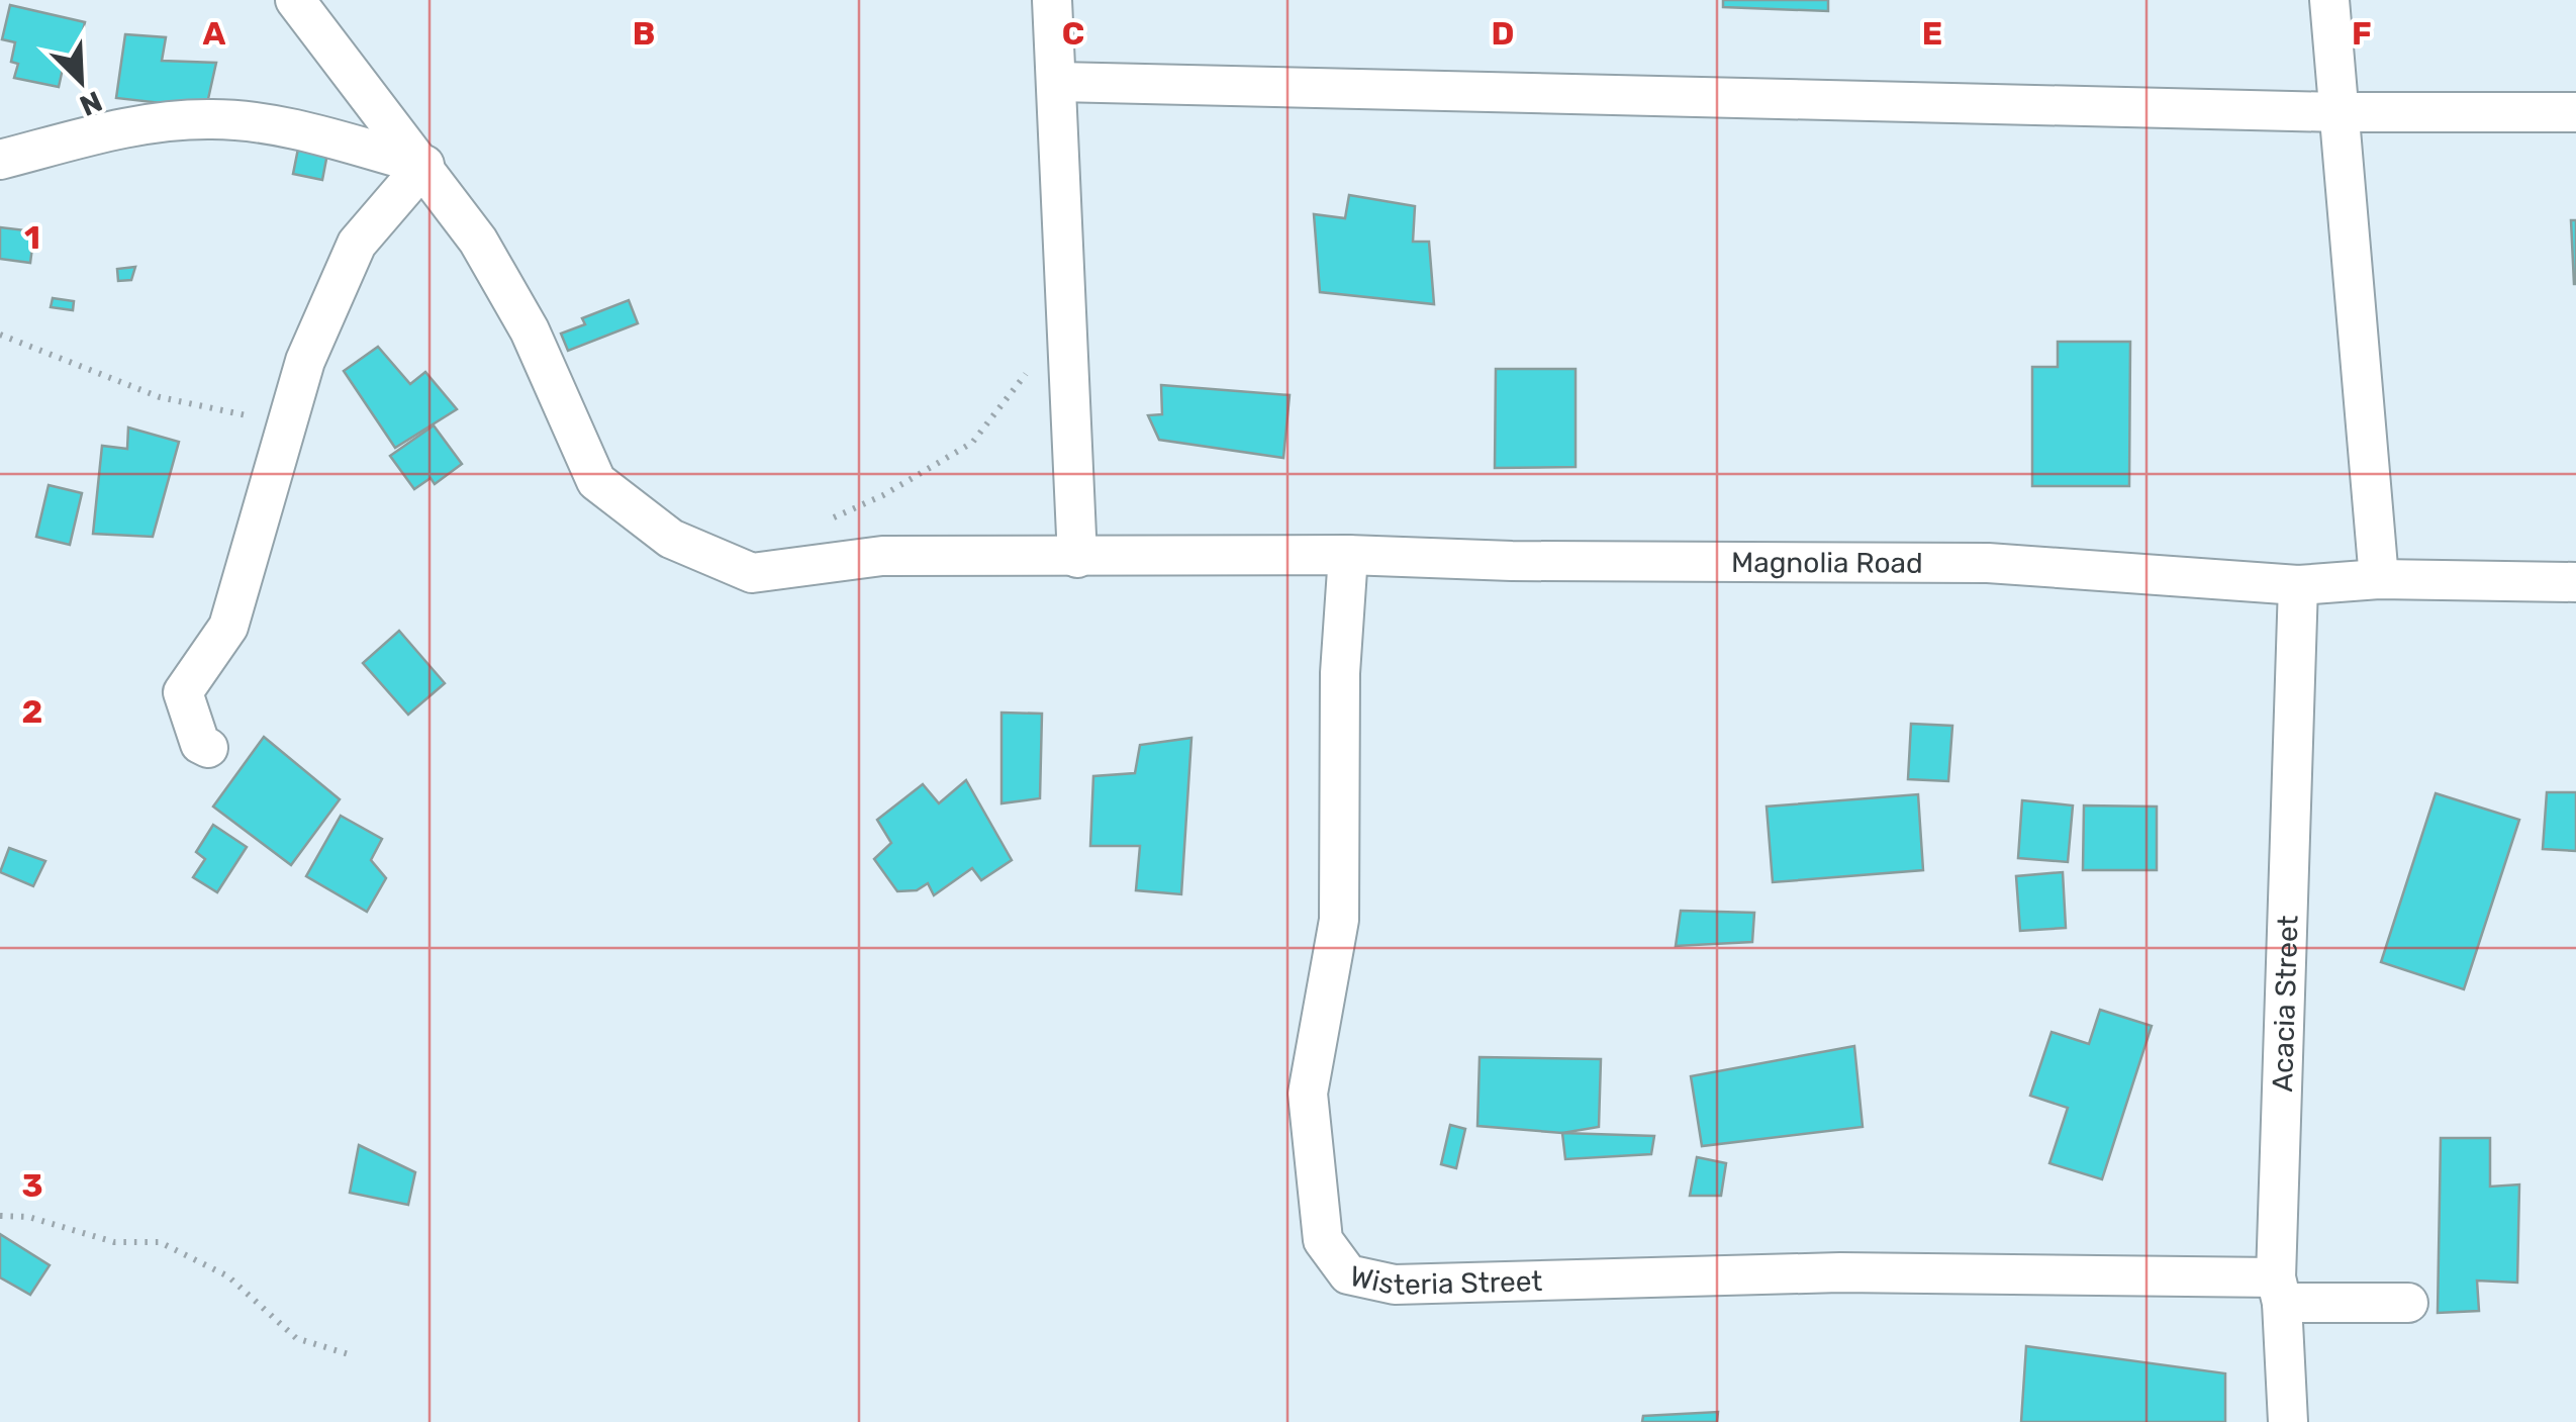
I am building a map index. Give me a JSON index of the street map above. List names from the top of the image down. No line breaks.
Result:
{"streets":{"street":["Magnolia Road","Acacia Street","Wisteria Street"]},"crossings":[["Magnolia Road","Acacia Street"],["Magnolia Road","Wisteria Street"],["Acacia Street","Wisteria Street"]],"north":"bottom right","grid":{"columns":["A","B","C","D","E","F"],"rows":["1","2","3"]}}
